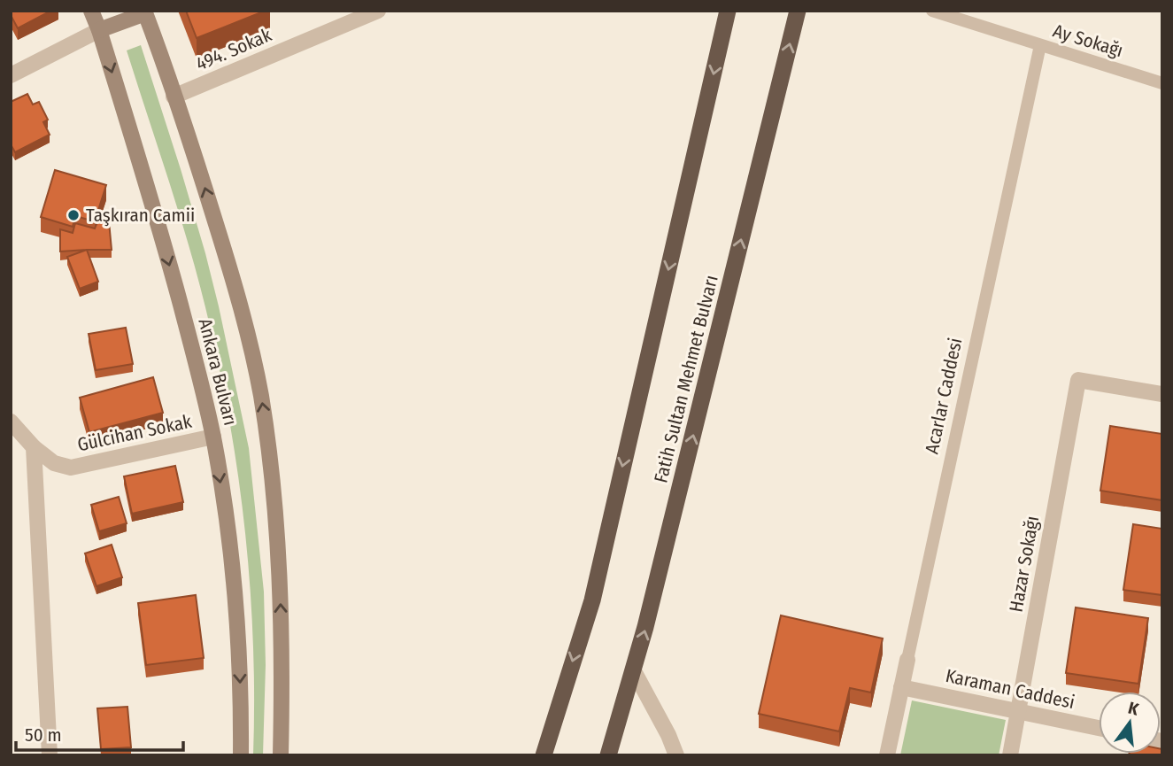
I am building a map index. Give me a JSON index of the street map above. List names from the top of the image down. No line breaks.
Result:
{"streets":{"highway":["Fatih Sultan Mehmet Bulvarı"],"main road":["Ankara Bulvarı"],"street":["494. Sokak","Acarlar Caddesi","Gülcihan Sokak","Hazar Sokağı","Karaman Caddesi"],"lane":["Ay Sokağı"]},"crossings":[["Ay Sokağı","Acarlar Caddesi"],["494. Sokak","Ankara Bulvarı"],["Ankara Bulvarı","Gülcihan Sokak"],["Acarlar Caddesi","Karaman Caddesi"],["Hazar Sokağı","Karaman Caddesi"]],"places":["Taşkıran Camii"],"scale_bar":"50 m","north":"top"}
